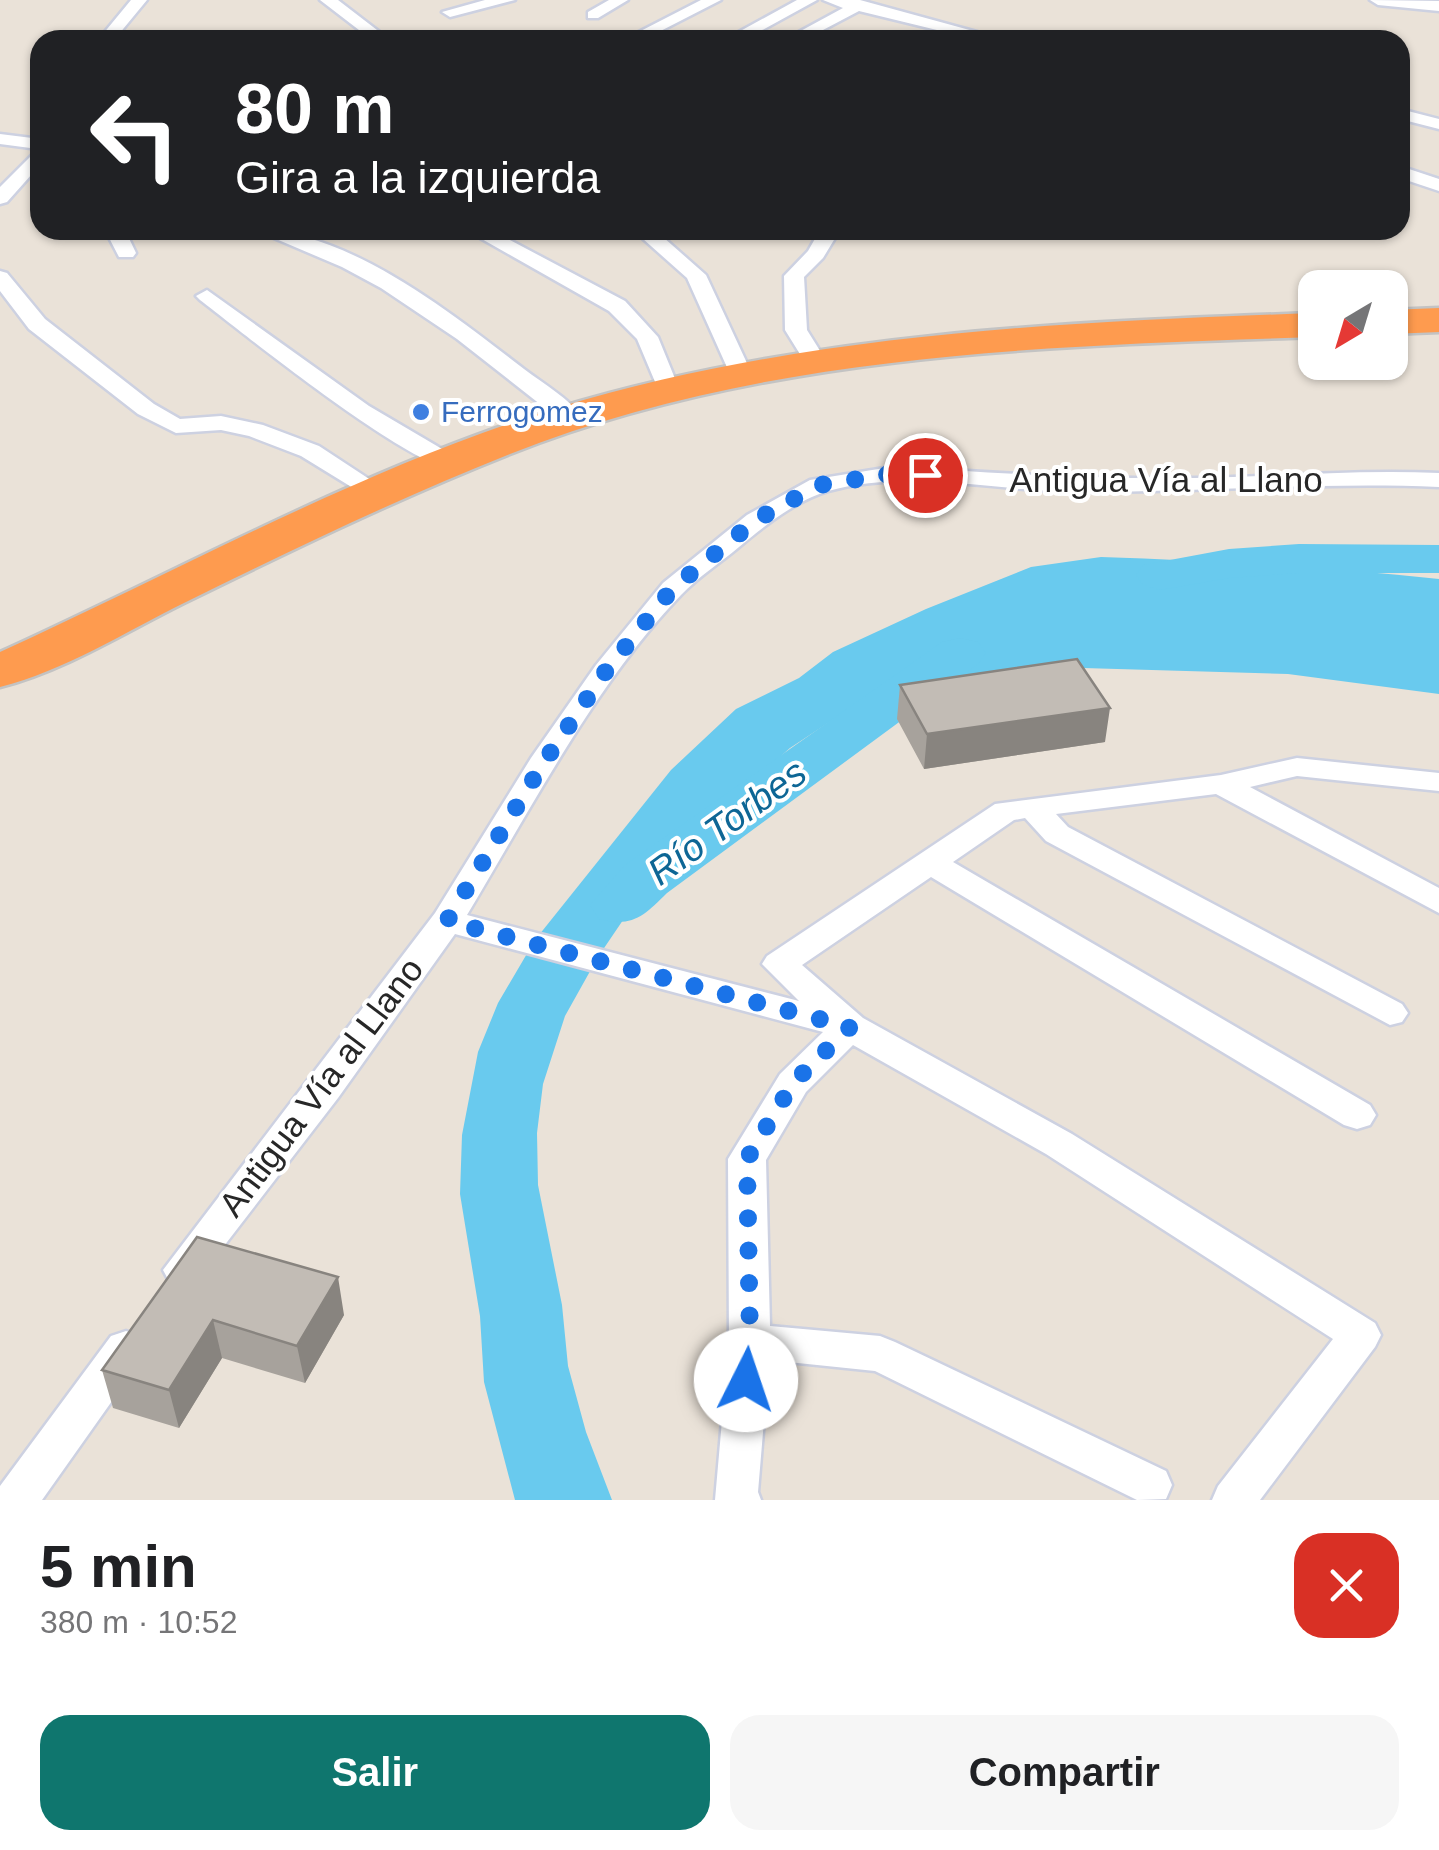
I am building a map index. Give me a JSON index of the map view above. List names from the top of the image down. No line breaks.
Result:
{"streets":{"street":["Antigua Vía al Llano"]},"water":["Río Torbes"],"places":["Ferrogomez"],"north":"bottom left","page":{"turn":["80 m","Gira a la izquierda"],"heading":["5 min","380 m · 10:52"],"buttons":["Salir","Compartir"]}}
